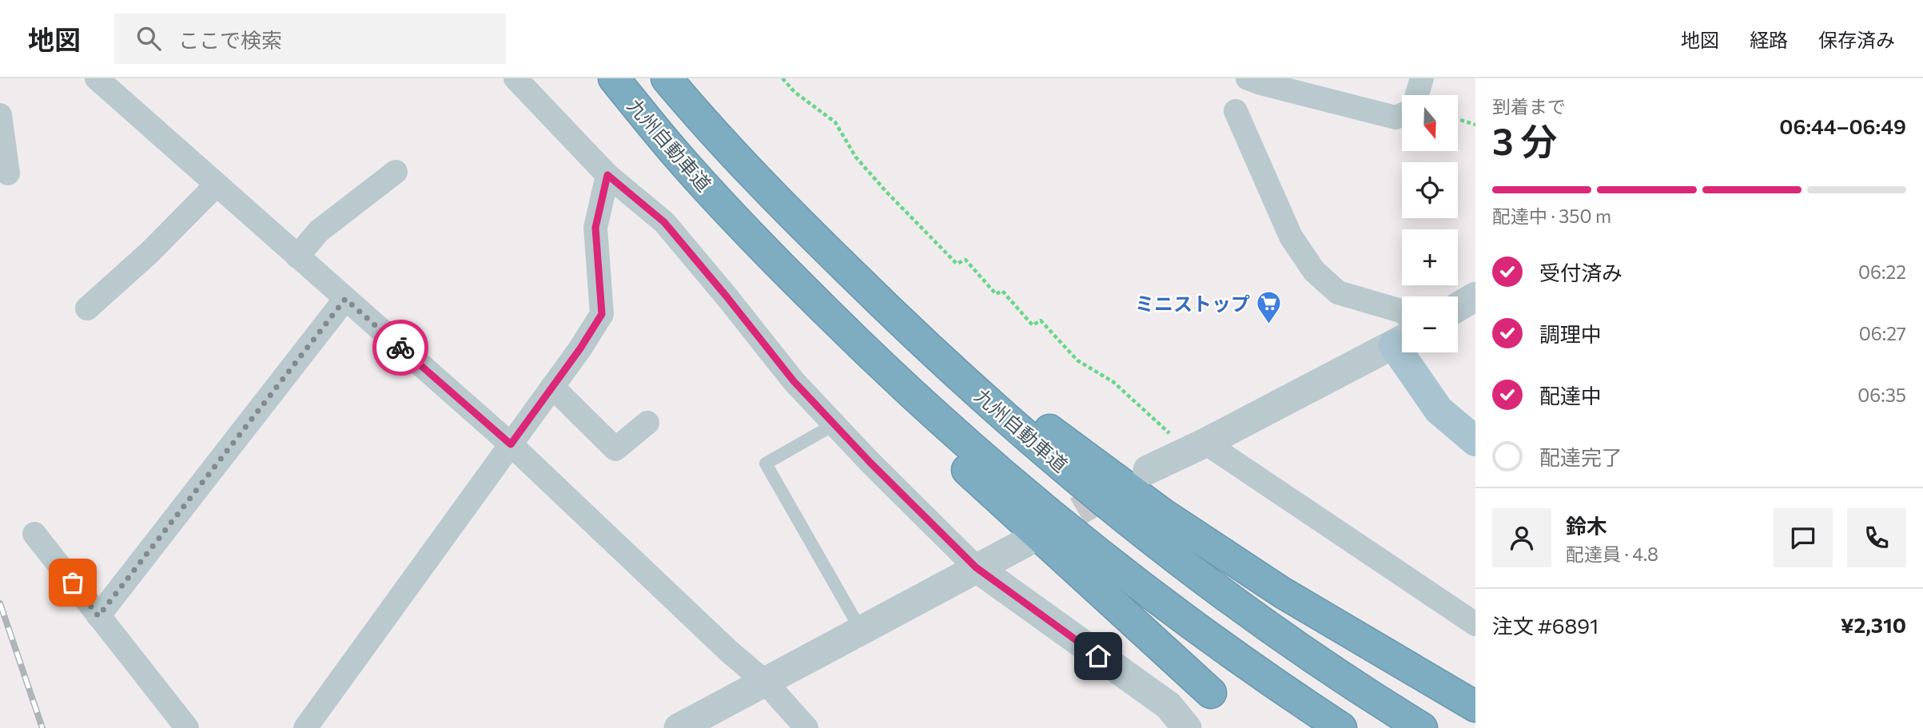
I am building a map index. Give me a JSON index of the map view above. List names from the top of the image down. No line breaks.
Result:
{"streets":{"highway":["九州自動車道"]},"places":{"supermarket":["ミニストップ"]},"north":"bottom","page":{"header":"地図","search":"ここで検索","nav":["地図","経路","保存済み"],"heading":["3 分","到着まで","06:44–06:49"],"panel":["鈴木","配達員 · 4.8","注文 #6891","¥2,310"],"map_buttons":["+","−"],"bar":"配達中 · 350 m","list":[["受付済み","06:22"],["調理中","06:27"],["配達中","06:35"],"配達完了"]}}
